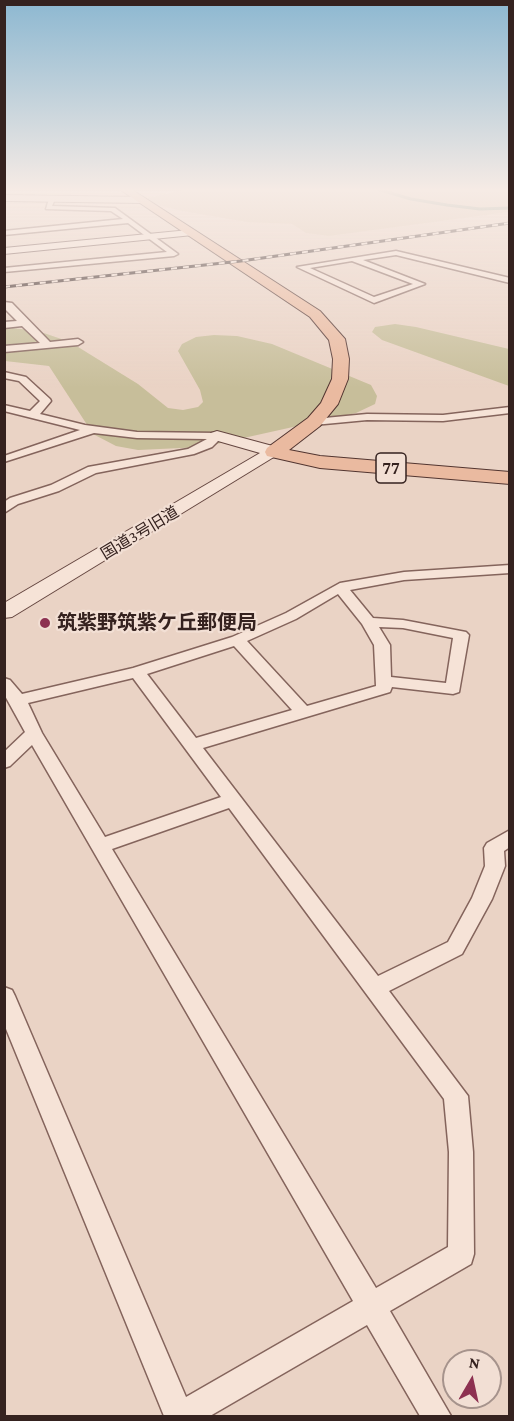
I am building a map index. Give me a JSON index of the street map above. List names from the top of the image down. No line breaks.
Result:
{"streets":{"main road":["77"],"street":["国道3号旧道"]},"crossings":[["77","国道3号旧道"]],"places":["筑紫野筑紫ケ丘郵便局"],"north":"top"}
